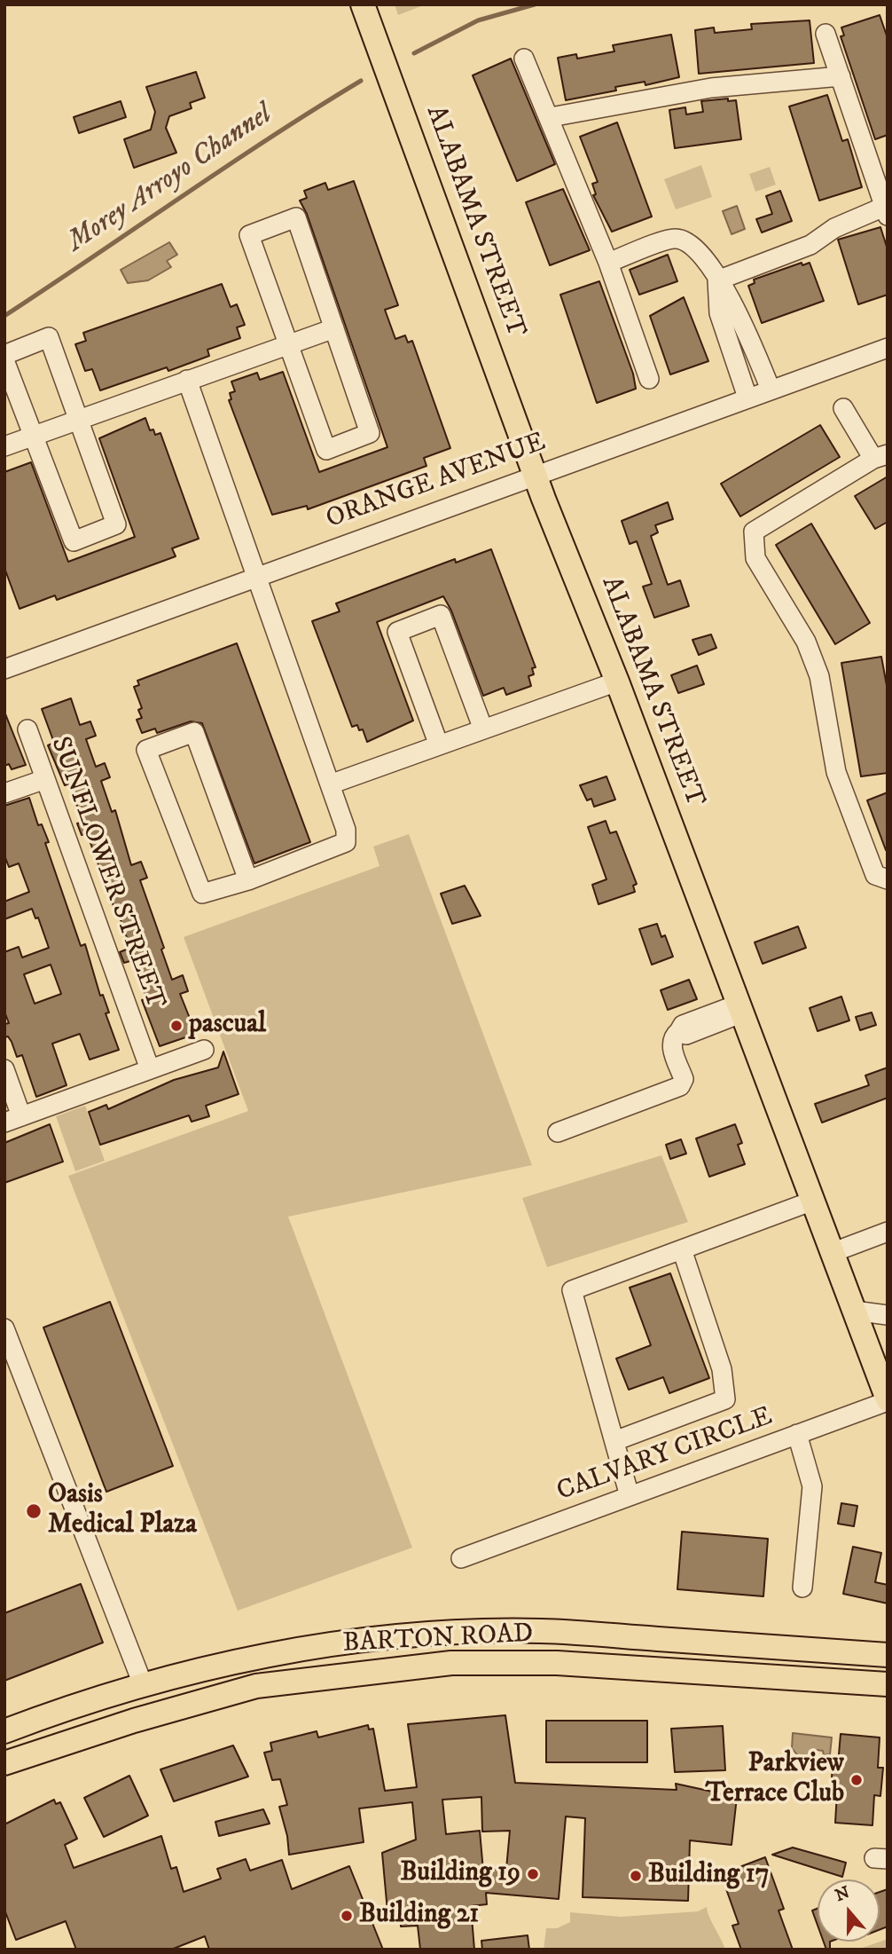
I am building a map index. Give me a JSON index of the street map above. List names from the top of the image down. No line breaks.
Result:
{"streets":{"main road":["ALABAMA STREET","BARTON ROAD"],"street":["ORANGE AVENUE","SUNFLOWER STREET","CALVARY CIRCLE"]},"crossings":[["ALABAMA STREET","ORANGE AVENUE"],["ALABAMA STREET","CALVARY CIRCLE"]],"water":["Morey Arroyo Channel"],"places":["pascual","Oasis Medical Plaza","Parkview Terrace Club","Building 19","Building 17","Building 21"],"north":"top"}
